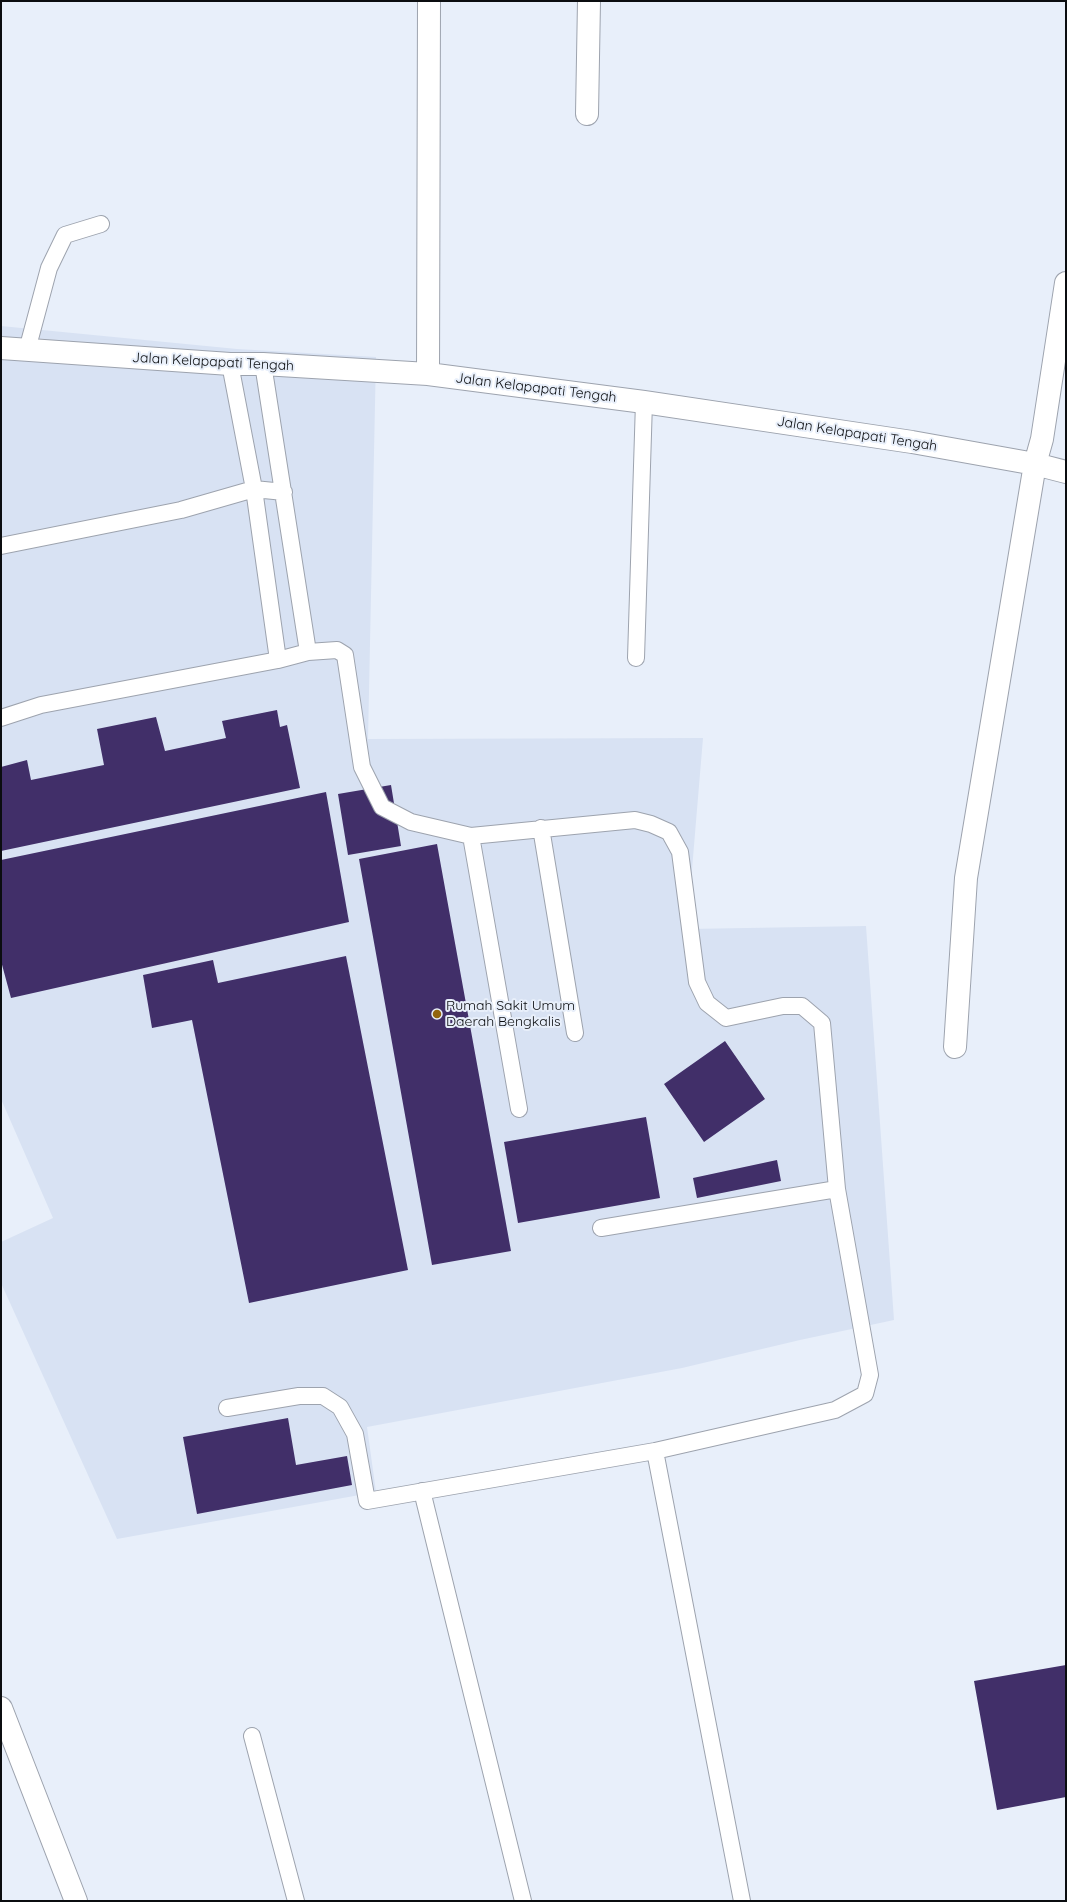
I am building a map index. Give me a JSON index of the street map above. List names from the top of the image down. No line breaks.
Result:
{"streets":{"street":["Jalan Kelapapati Tengah"]},"places":["Rumah Sakit Umum Daerah Bengkalis"]}
